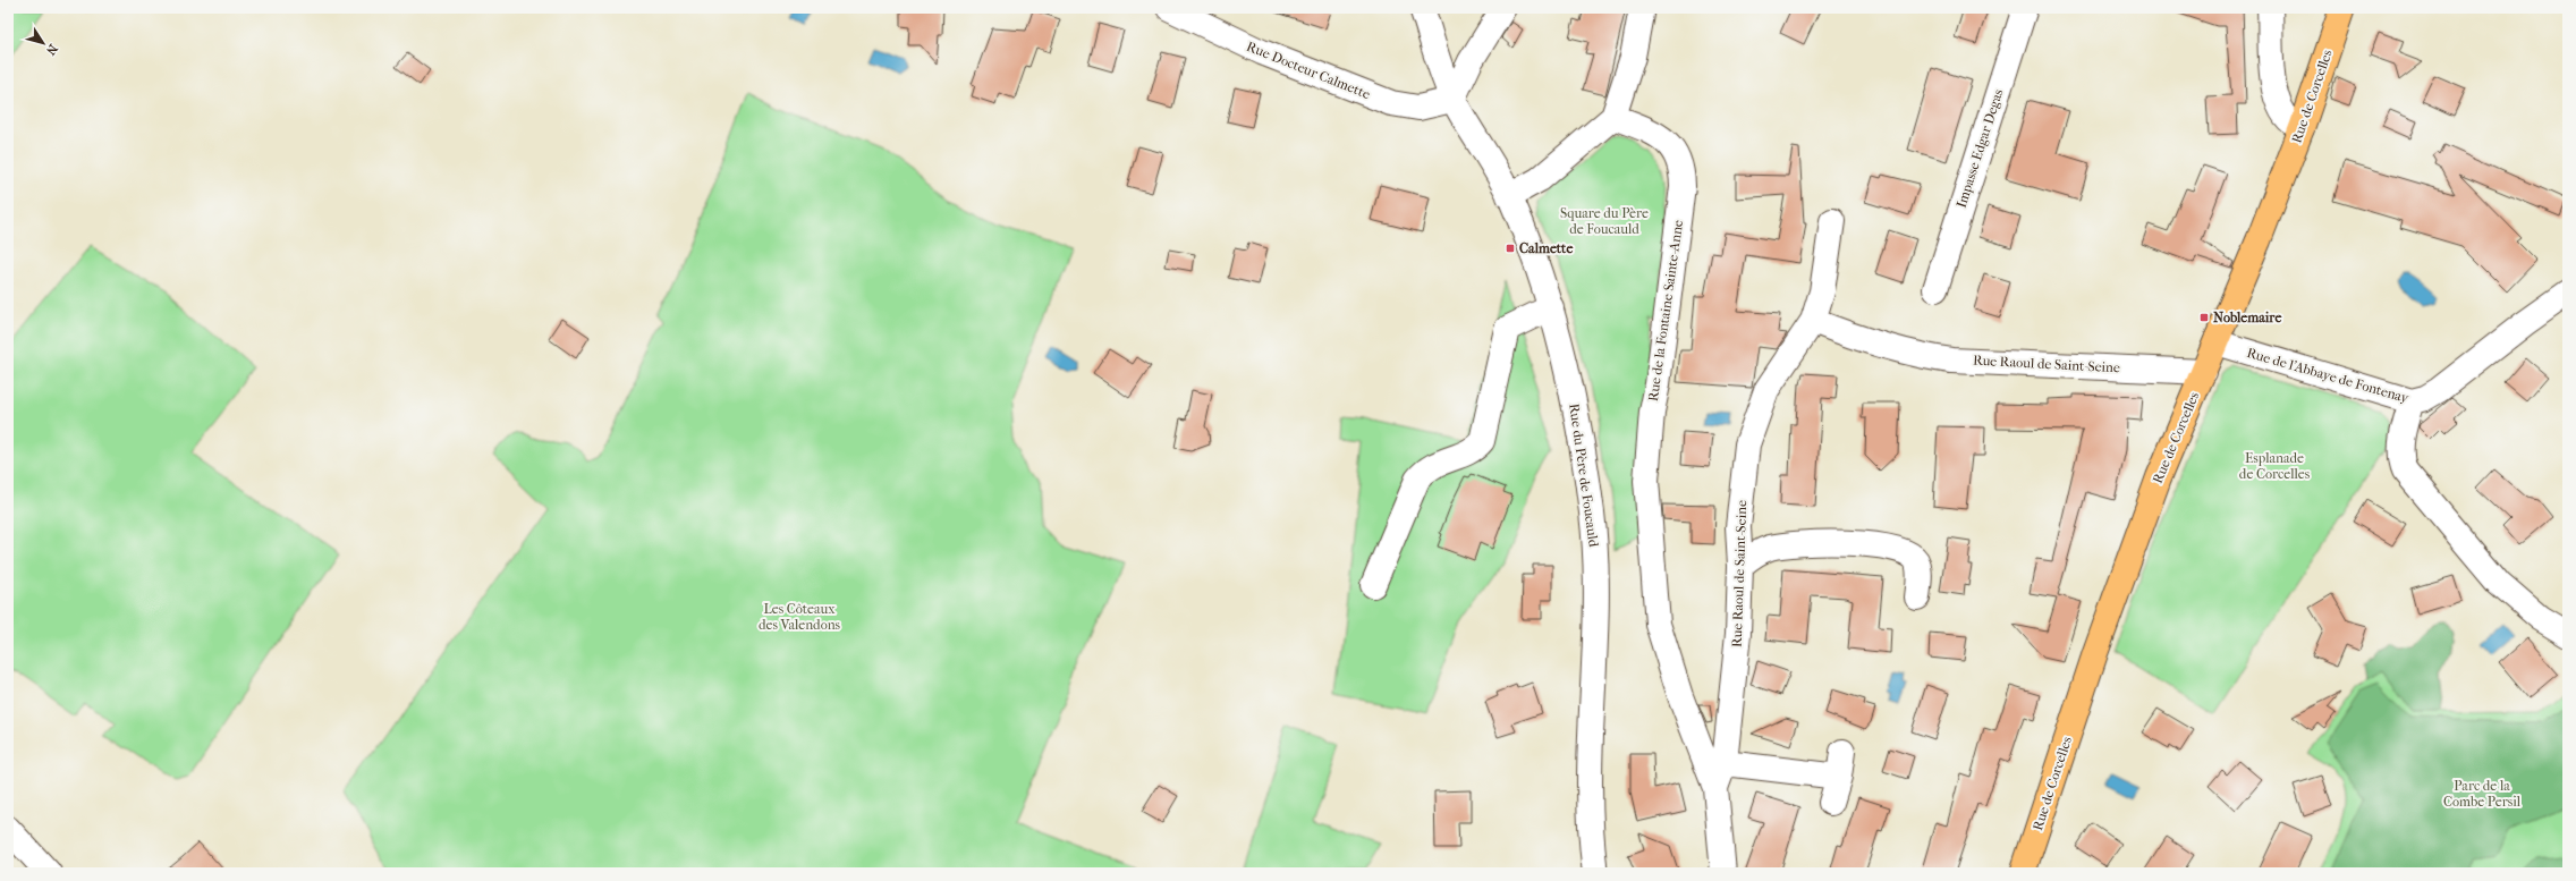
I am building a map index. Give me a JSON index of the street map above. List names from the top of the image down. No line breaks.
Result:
{"streets":{"main road":["Rue de Corcelles"],"street":["Rue Docteur Calmette","Impasse Edgar Degas","Rue de la Fontaine Sainte-Anne","Rue Raoul de Saint-Seine","Rue de l'Abbaye de Fontenay","Rue du Père de Foucauld"]},"crossings":[["Rue de Corcelles","Rue Raoul de Saint-Seine"],["Rue de Corcelles","Rue de l'Abbaye de Fontenay"],["Rue de la Fontaine Sainte-Anne","Rue Raoul de Saint-Seine"]],"parks":["Square du Père de Foucauld","Esplanade de Corcelles","Les Côteaux des Valendons","Parc de la Combe Persil"],"places":{"transit":["Calmette","Noblemaire"]},"north":"bottom right"}
